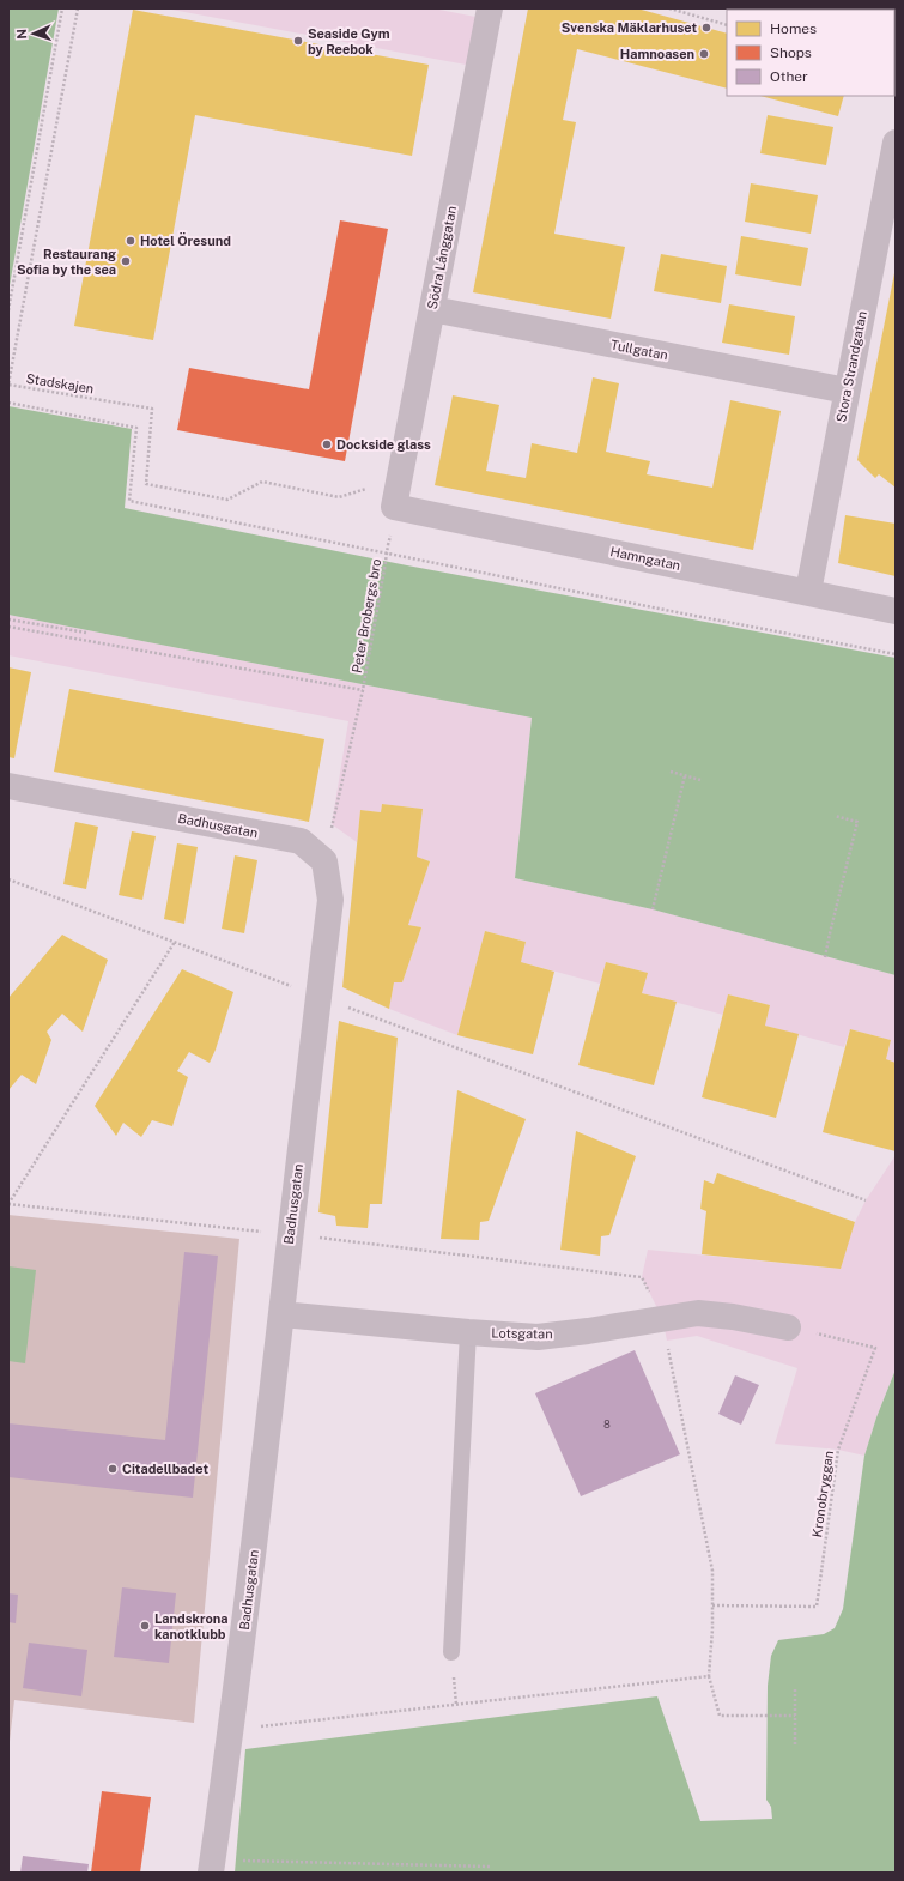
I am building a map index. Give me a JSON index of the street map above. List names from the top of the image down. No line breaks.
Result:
{"streets":{"street":["Södra Långgatan","Tullgatan","Stora Strandgatan","Hamngatan","Badhusgatan","Lotsgatan"],"path":["Stadskajen","Peter Brobergs bro","Kronobryggan"]},"crossings":[["Södra Långgatan","Tullgatan"],["Södra Långgatan","Stadskajen"],["Södra Långgatan","Hamngatan"],["Tullgatan","Stora Strandgatan"],["Stora Strandgatan","Hamngatan"],["Stadskajen","Hamngatan"],["Peter Brobergs bro","Badhusgatan"],["Badhusgatan","Lotsgatan"],["Lotsgatan","Kronobryggan"]],"places":["Svenska Mäklarhuset","Seaside Gym by Reebok","Hamnoasen","Hotel Öresund","Restaurang Sofia by the sea","Dockside glass","Citadellbadet","Landskrona kanotklubb"],"house_numbers":["8"],"legend":["Homes","Shops","Other"],"north":"left"}
